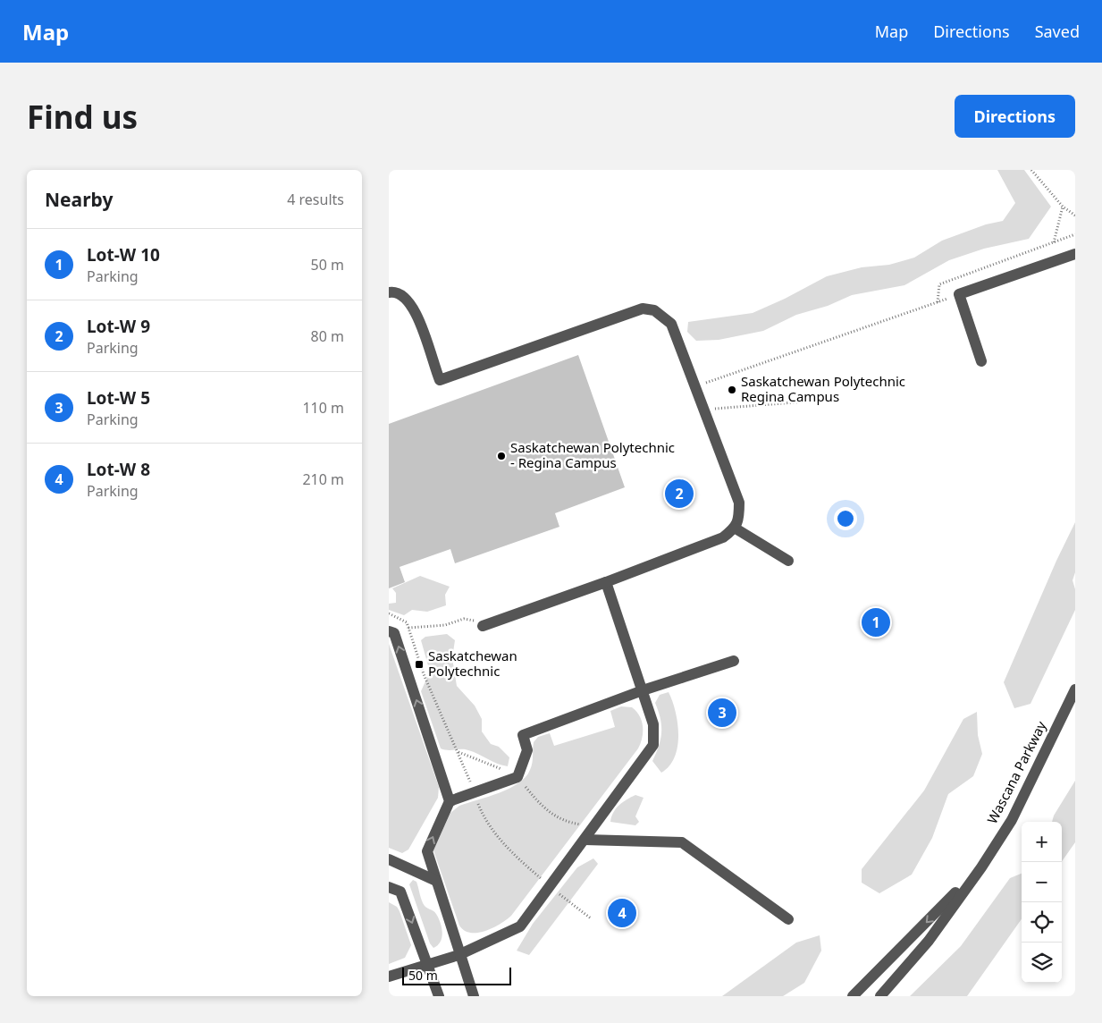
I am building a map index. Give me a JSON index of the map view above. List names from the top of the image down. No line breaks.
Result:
{"streets":{"street":["Wascana Parkway"]},"places":{"other":["Saskatchewan Polytechnic Regina Campus","Saskatchewan Polytechnic - Regina Campus"],"transit":["Saskatchewan Polytechnic"]},"scale_bar":"50 m","page":{"header":"Map","nav":["Map","Directions","Saved"],"buttons":"Directions","title":"Find us","heading":["Nearby","4 results"],"list":[{"mark":"1","name":"Lot-W 10","note":"Parking","value":"50 m"},{"mark":"2","name":"Lot-W 9","note":"Parking","value":"80 m"},{"mark":"3","name":"Lot-W 5","note":"Parking","value":"110 m"},{"mark":"4","name":"Lot-W 8","note":"Parking","value":"210 m"}],"pins":["2","1","3","4"],"map_buttons":["+","−"],"scale":"50 m"}}
